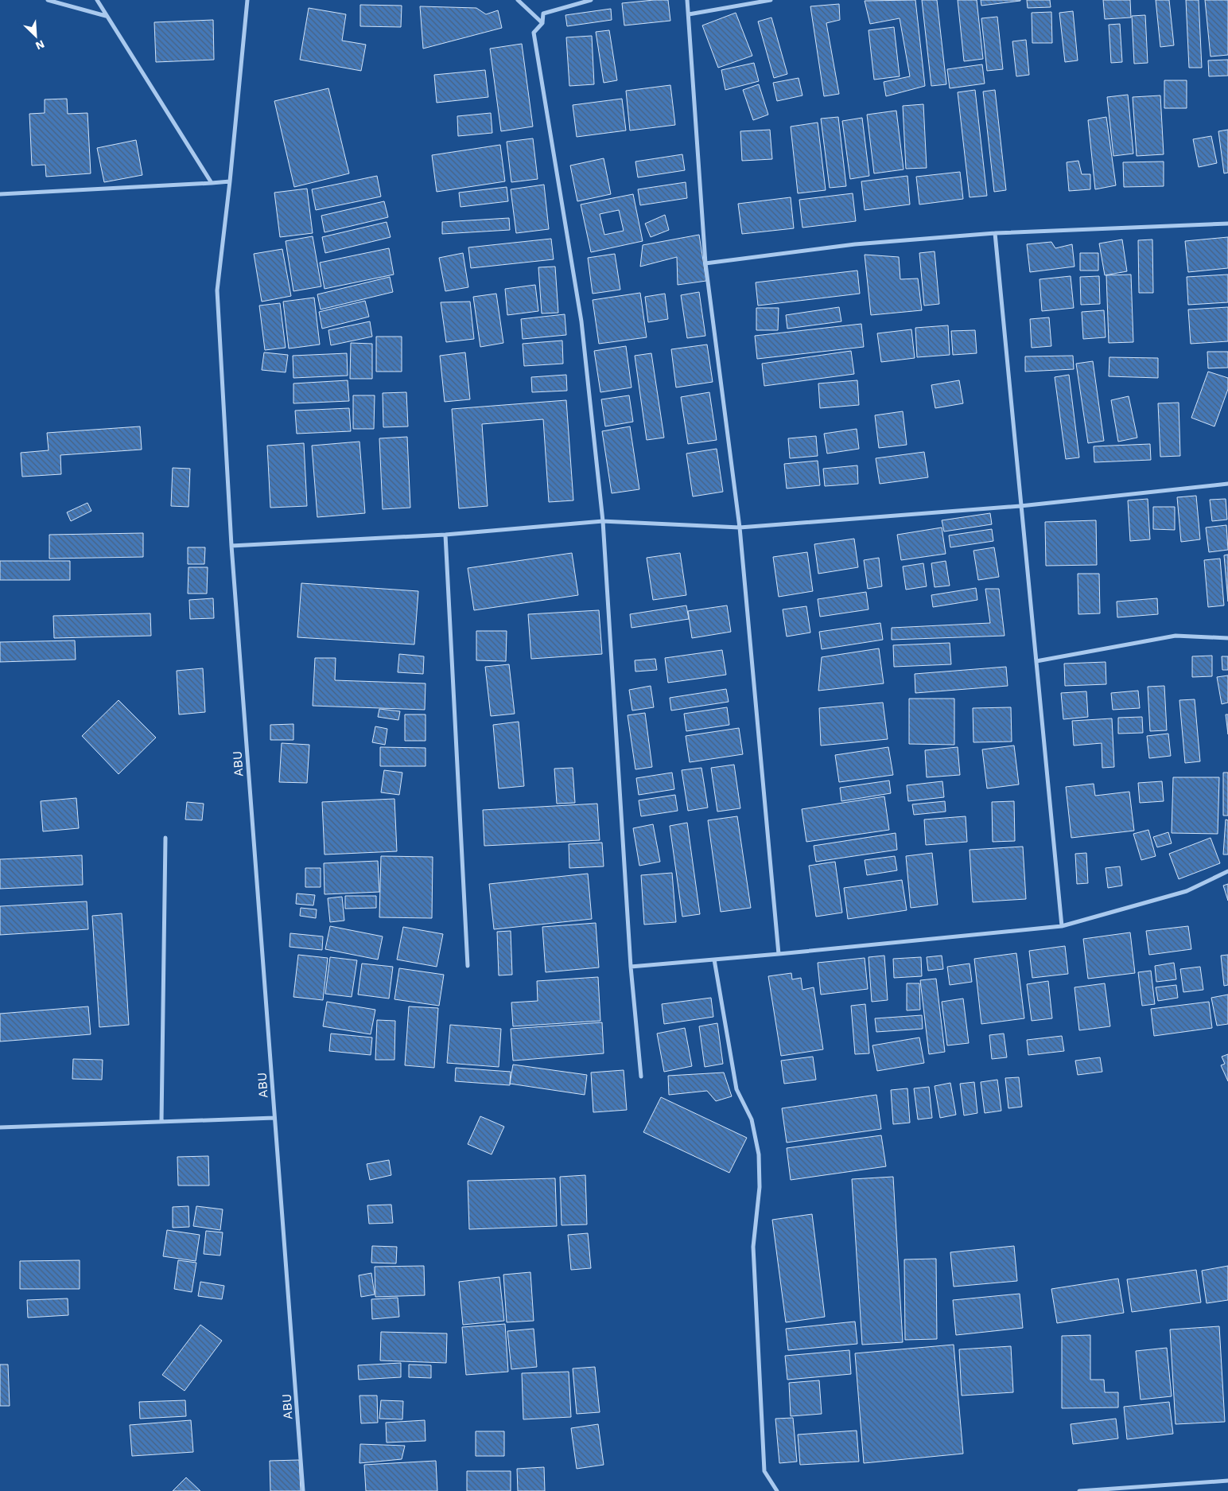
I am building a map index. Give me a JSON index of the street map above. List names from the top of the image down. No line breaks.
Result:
{"streets":{"street":["ABU"]},"north":"bottom right"}
